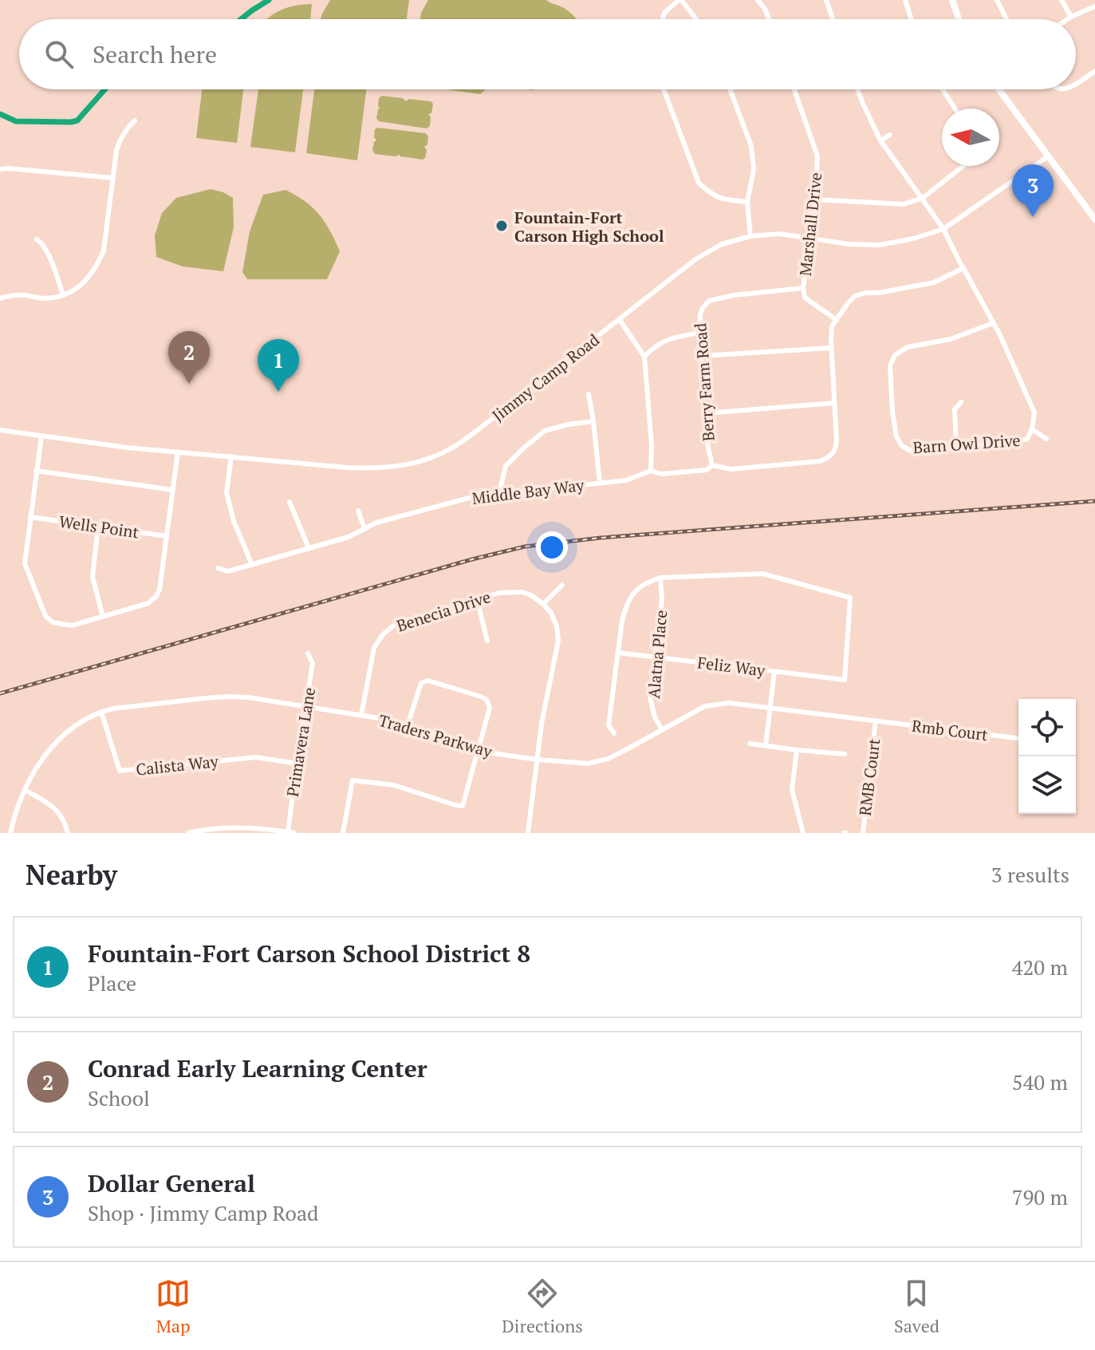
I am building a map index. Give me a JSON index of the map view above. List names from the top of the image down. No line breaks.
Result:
{"streets":{"street":["Marshall Drive","Jimmy Camp Road","Berry Farm Road","Barn Owl Drive","Middle Bay Way","Wells Point","Benecia Drive","Alatna Place","Feliz Way","Rmb Court","Traders Parkway","Primavera Lane","Calista Way","RMB Court"]},"crossings":[["Marshall Drive","Jimmy Camp Road"],["Marshall Drive","Berry Farm Road"],["Jimmy Camp Road","Barn Owl Drive"],["Benecia Drive","Traders Parkway"],["Alatna Place","Feliz Way"],["Alatna Place","Traders Parkway"],["Rmb Court","Traders Parkway"],["Rmb Court","RMB Court"],["Traders Parkway","Primavera Lane"],["Traders Parkway","Calista Way"],["Traders Parkway","RMB Court"],["Primavera Lane","Calista Way"]],"places":["Fountain-Fort Carson High School"],"north":"left","page":{"search":"Search here","pins":["3","2","1"],"heading":["Nearby","3 results"],"list":[{"mark":"1","name":"Fountain-Fort Carson School District 8","note":"Place","value":"420 m"},{"mark":"2","name":"Conrad Early Learning Center","note":"School","value":"540 m"},{"mark":"3","name":"Dollar General","note":"Shop · Jimmy Camp Road","value":"790 m"}],"nav":["Map","Directions","Saved"]}}
